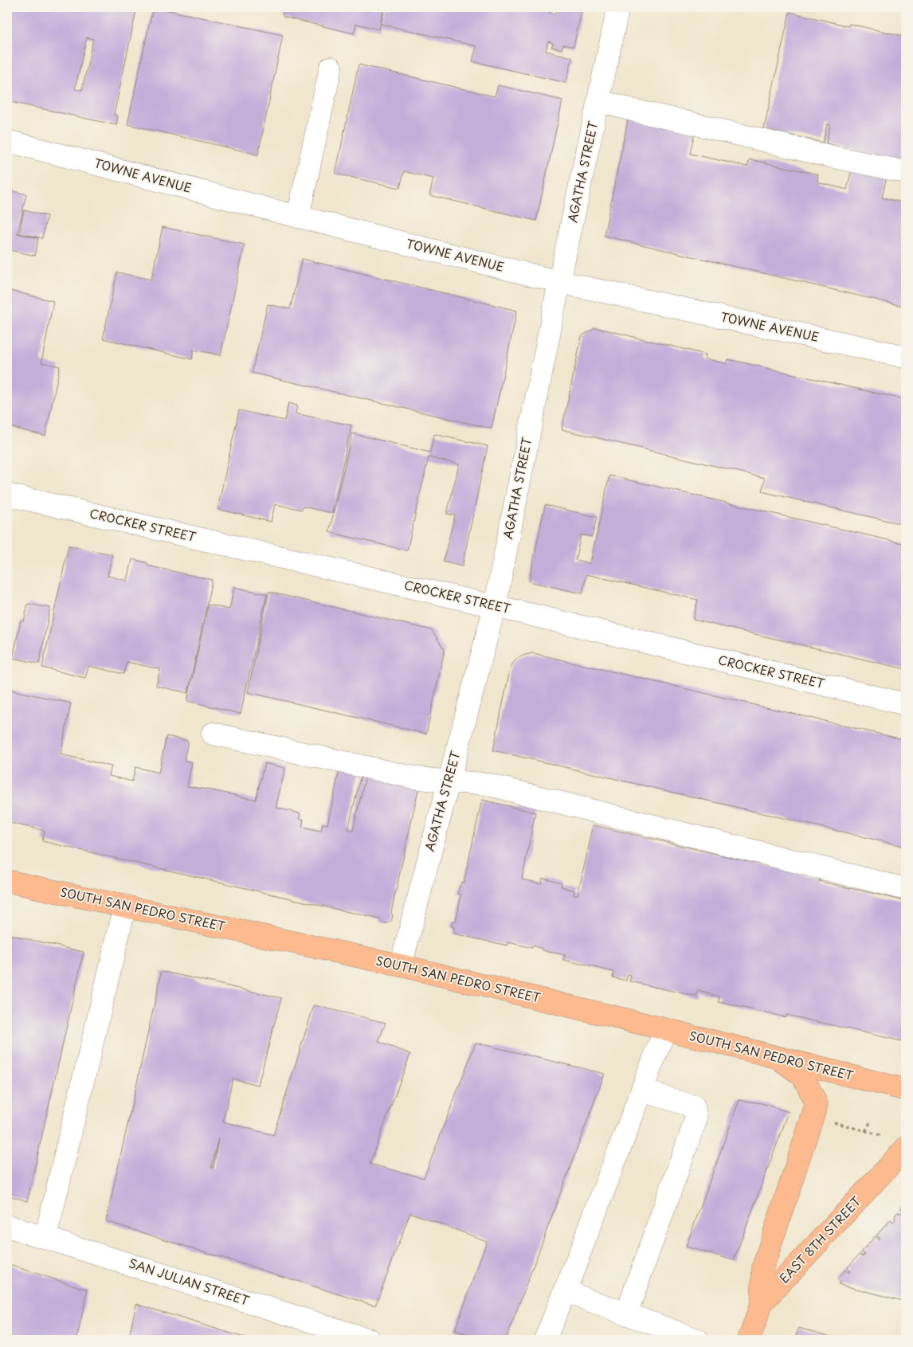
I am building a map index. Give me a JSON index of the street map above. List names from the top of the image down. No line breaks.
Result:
{"streets":{"main road":["SOUTH SAN PEDRO STREET","EAST 8TH STREET"],"street":["AGATHA STREET","TOWNE AVENUE","CROCKER STREET","SAN JULIAN STREET"]},"crossings":[["AGATHA STREET","TOWNE AVENUE"],["AGATHA STREET","CROCKER STREET"],["AGATHA STREET","SOUTH SAN PEDRO STREET"]]}
